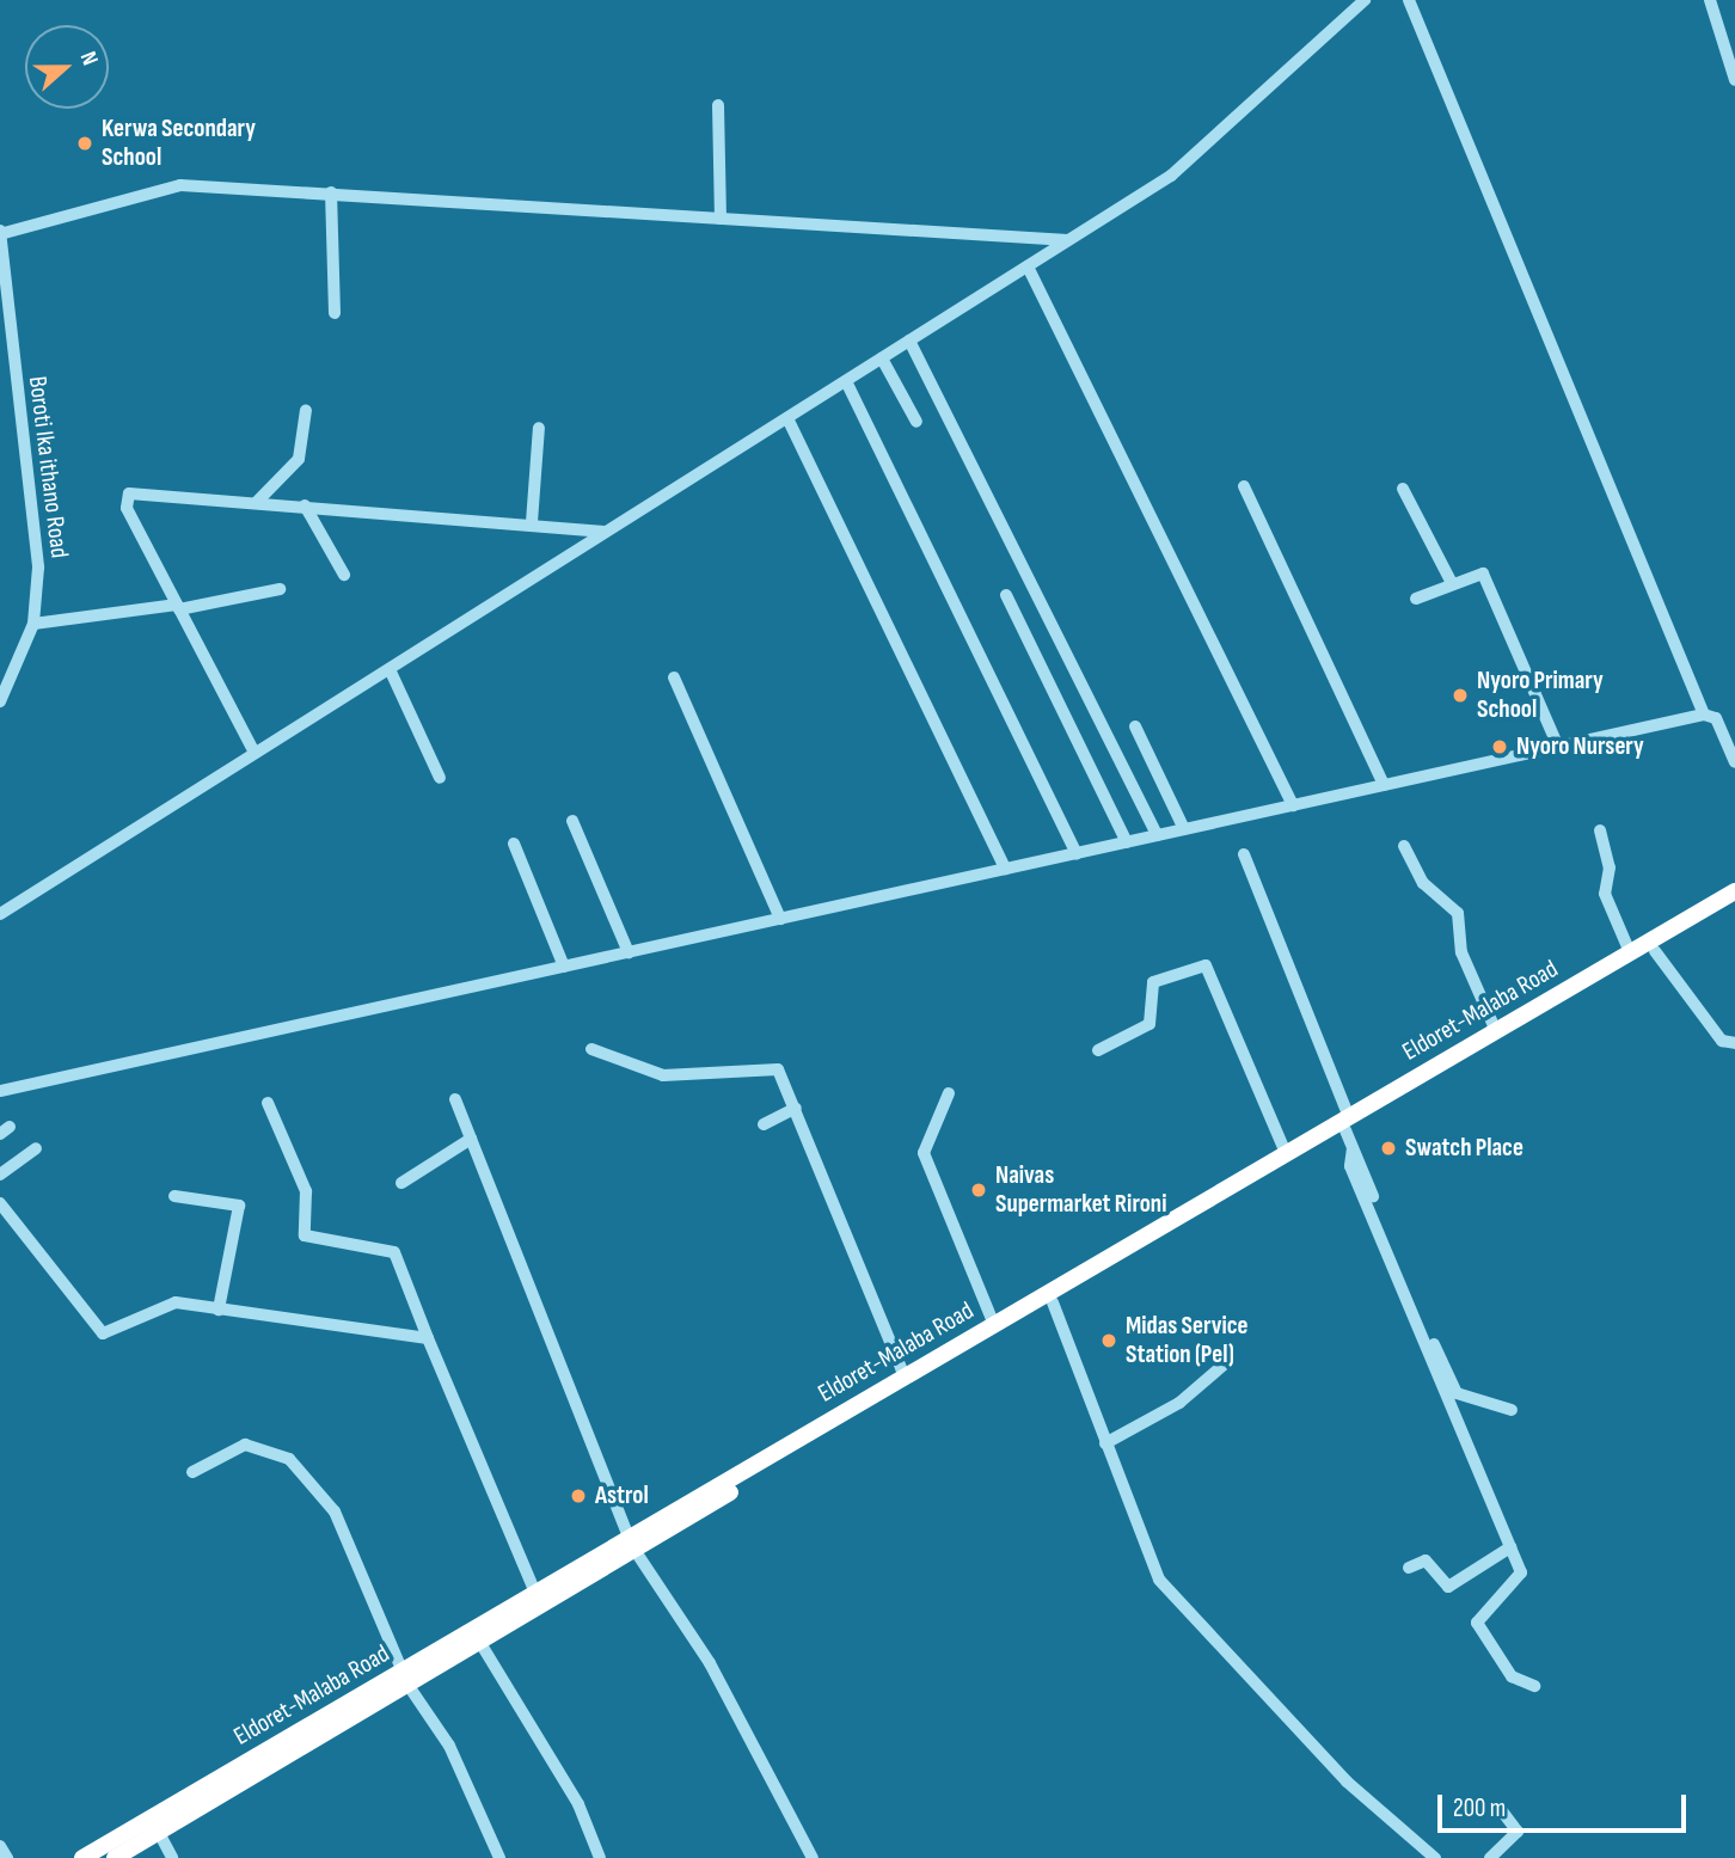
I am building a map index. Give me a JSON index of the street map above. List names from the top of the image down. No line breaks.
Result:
{"streets":{"highway":["Eldoret-Malaba Road"],"street":["Boroti Ika ithano Road"]},"places":["Kerwa Secondary School","Nyoro Primary School","Nyoro Nursery","Swatch Place","Naivas Supermarket Rironi","Midas Service Station (Pel)","Astrol"],"scale_bar":"200 m","north":"right"}
